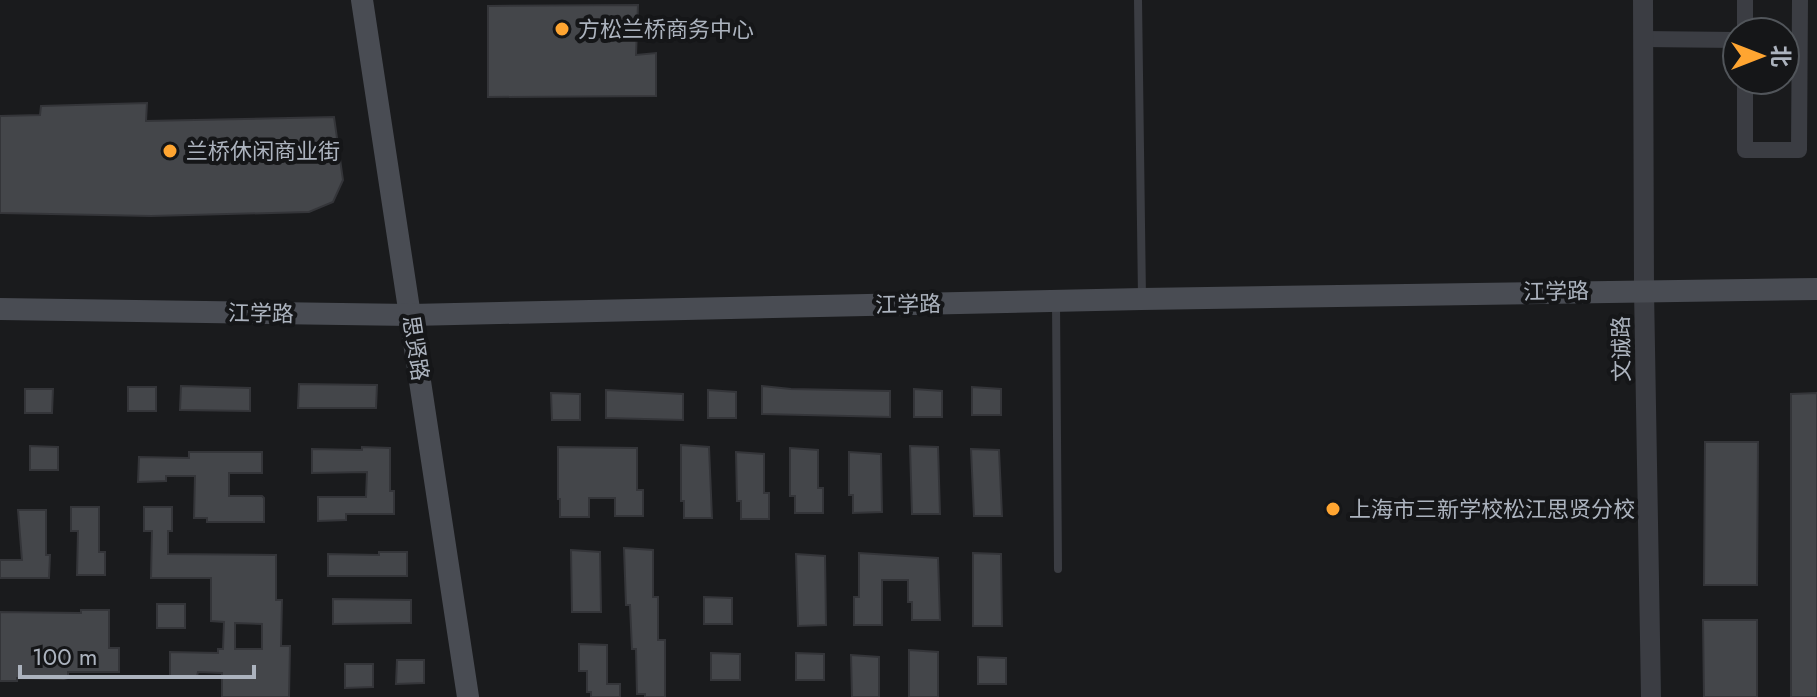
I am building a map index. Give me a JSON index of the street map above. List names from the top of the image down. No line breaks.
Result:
{"streets":{"main road":["江学路","思贤路"],"street":["文诚路"]},"crossings":[["江学路","思贤路"],["江学路","文诚路"]],"places":["方松兰桥商务中心","兰桥休闲商业街","上海市三新学校松江思贤分校"],"scale_bar":"100 m","north":"right"}
